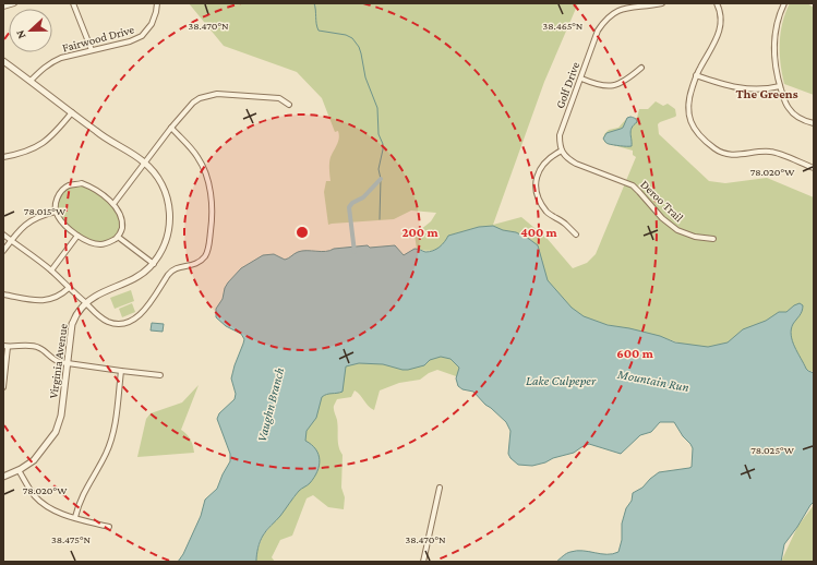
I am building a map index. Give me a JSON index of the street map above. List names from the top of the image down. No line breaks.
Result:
{"streets":{"street":["Fairwood Drive","Golf Drive","Deroo Trail","Virginia Avenue"]},"crossings":[["Fairwood Drive","Virginia Avenue"],["Golf Drive","Deroo Trail"]],"districts":["The Greens"],"water":["Lake Culpeper","Mountain Run","Vaughn Branch"],"north":"left","coordinates":["38.470°N","38.465°N","78.020°W","78.015°W","78.025°W","38.475°N"],"rings":["200 m","400 m","600 m"]}
